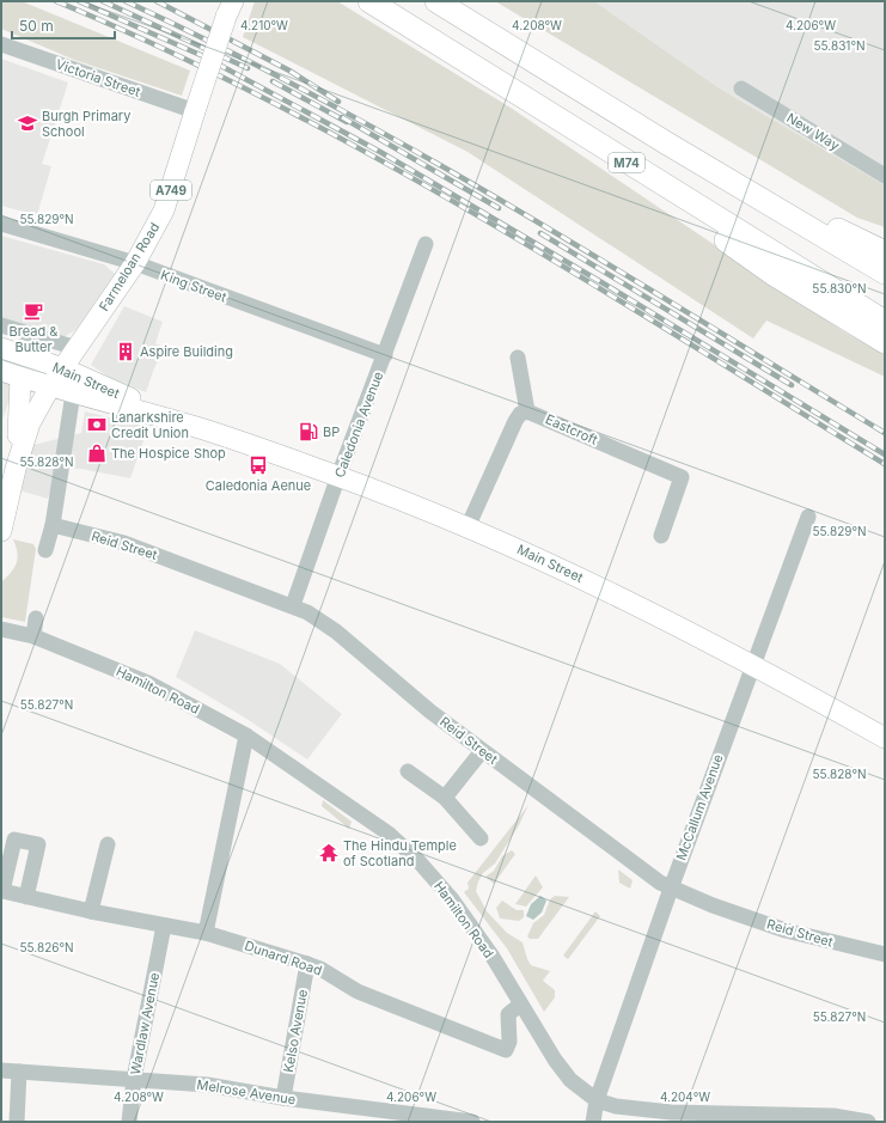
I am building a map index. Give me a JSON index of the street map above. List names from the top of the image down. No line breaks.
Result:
{"streets":{"highway":["M74"],"main road":["A749","Farmeloan Road","Main Street"],"street":["Victoria Street","New Way","King Street","Caledonia Avenue","Eastcroft","Reid Street","Hamilton Road","McCallum Avenue","Dunard Road","Wardlaw Avenue","Kelso Avenue","Melrose Avenue"]},"crossings":[["Victoria Street","Farmeloan Road"],["A749","Farmeloan Road"],["A749","Main Street"],["Farmeloan Road","King Street"],["Farmeloan Road","Main Street"],["King Street","Caledonia Avenue"],["Main Street","Caledonia Avenue"],["Main Street","McCallum Avenue"],["Caledonia Avenue","Reid Street"],["Reid Street","McCallum Avenue"],["Hamilton Road","McCallum Avenue"],["Hamilton Road","Dunard Road"],["Dunard Road","Wardlaw Avenue"],["Dunard Road","Kelso Avenue"],["Wardlaw Avenue","Melrose Avenue"],["Kelso Avenue","Melrose Avenue"]],"places":{"school or university":["Burgh Primary School"],"cafe":["Bread & Butter"],"building":["Aspire Building"],"bank":["Lanarkshire Credit Union"],"fuel station":["BP"],"shop":["The Hospice Shop"],"bus stop":["Caledonia Aenue"],"temple":["The Hindu Temple of Scotland"]},"scale_bar":"50 m","coordinates":["4.210°W","4.208°W","4.206°W","55.831°N","55.829°N","55.830°N","55.828°N","55.827°N","55.826°N","4.204°W"]}
